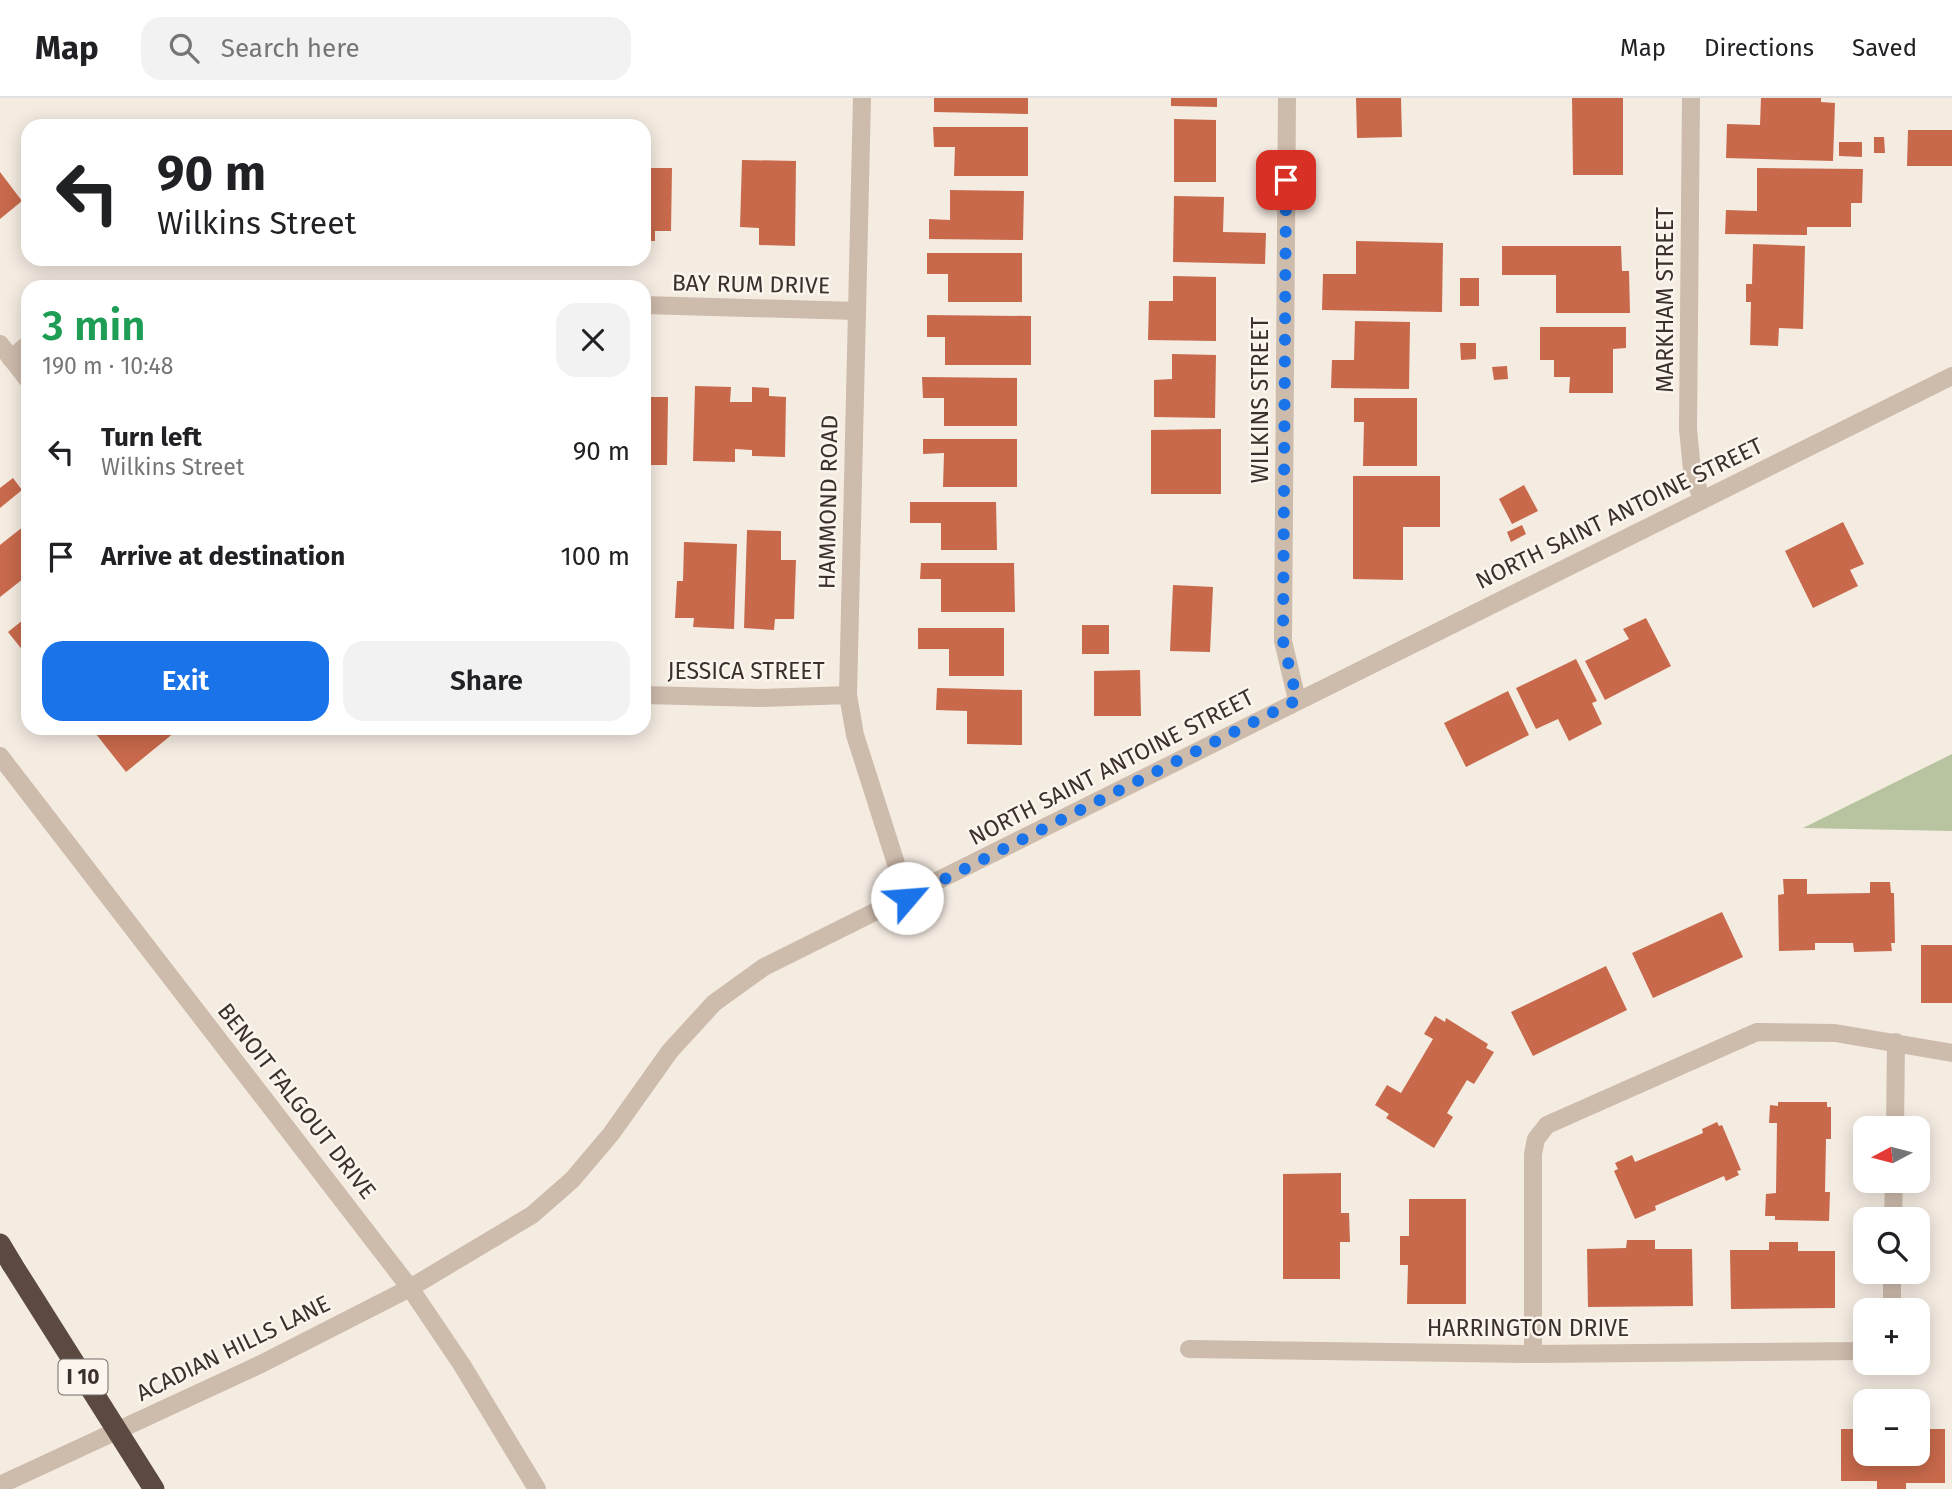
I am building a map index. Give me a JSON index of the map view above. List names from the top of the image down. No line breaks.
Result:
{"streets":{"highway":["I 10"],"street":["BAY RUM DRIVE","MARKHAM STREET","WILKINS STREET","HAMMOND ROAD","NORTH SAINT ANTOINE STREET","JESSICA STREET","BENOIT FALGOUT DRIVE","HARRINGTON DRIVE","ACADIAN HILLS LANE"]},"crossings":[["BAY RUM DRIVE","HAMMOND ROAD"],["MARKHAM STREET","NORTH SAINT ANTOINE STREET"],["WILKINS STREET","NORTH SAINT ANTOINE STREET"],["HAMMOND ROAD","NORTH SAINT ANTOINE STREET"],["HAMMOND ROAD","JESSICA STREET"],["NORTH SAINT ANTOINE STREET","BENOIT FALGOUT DRIVE"],["NORTH SAINT ANTOINE STREET","ACADIAN HILLS LANE"],["BENOIT FALGOUT DRIVE","ACADIAN HILLS LANE"]],"north":"left","page":{"header":"Map","search":"Search here","nav":["Map","Directions","Saved"],"turn":["90 m","Wilkins Street"],"heading":["3 min","190 m · 10:48"],"list":[{"name":"Turn left","note":"Wilkins Street","value":"90 m"},{"name":"Arrive at destination","value":"100 m"}],"buttons":["Exit","Share"],"map_buttons":["+","−"]}}
